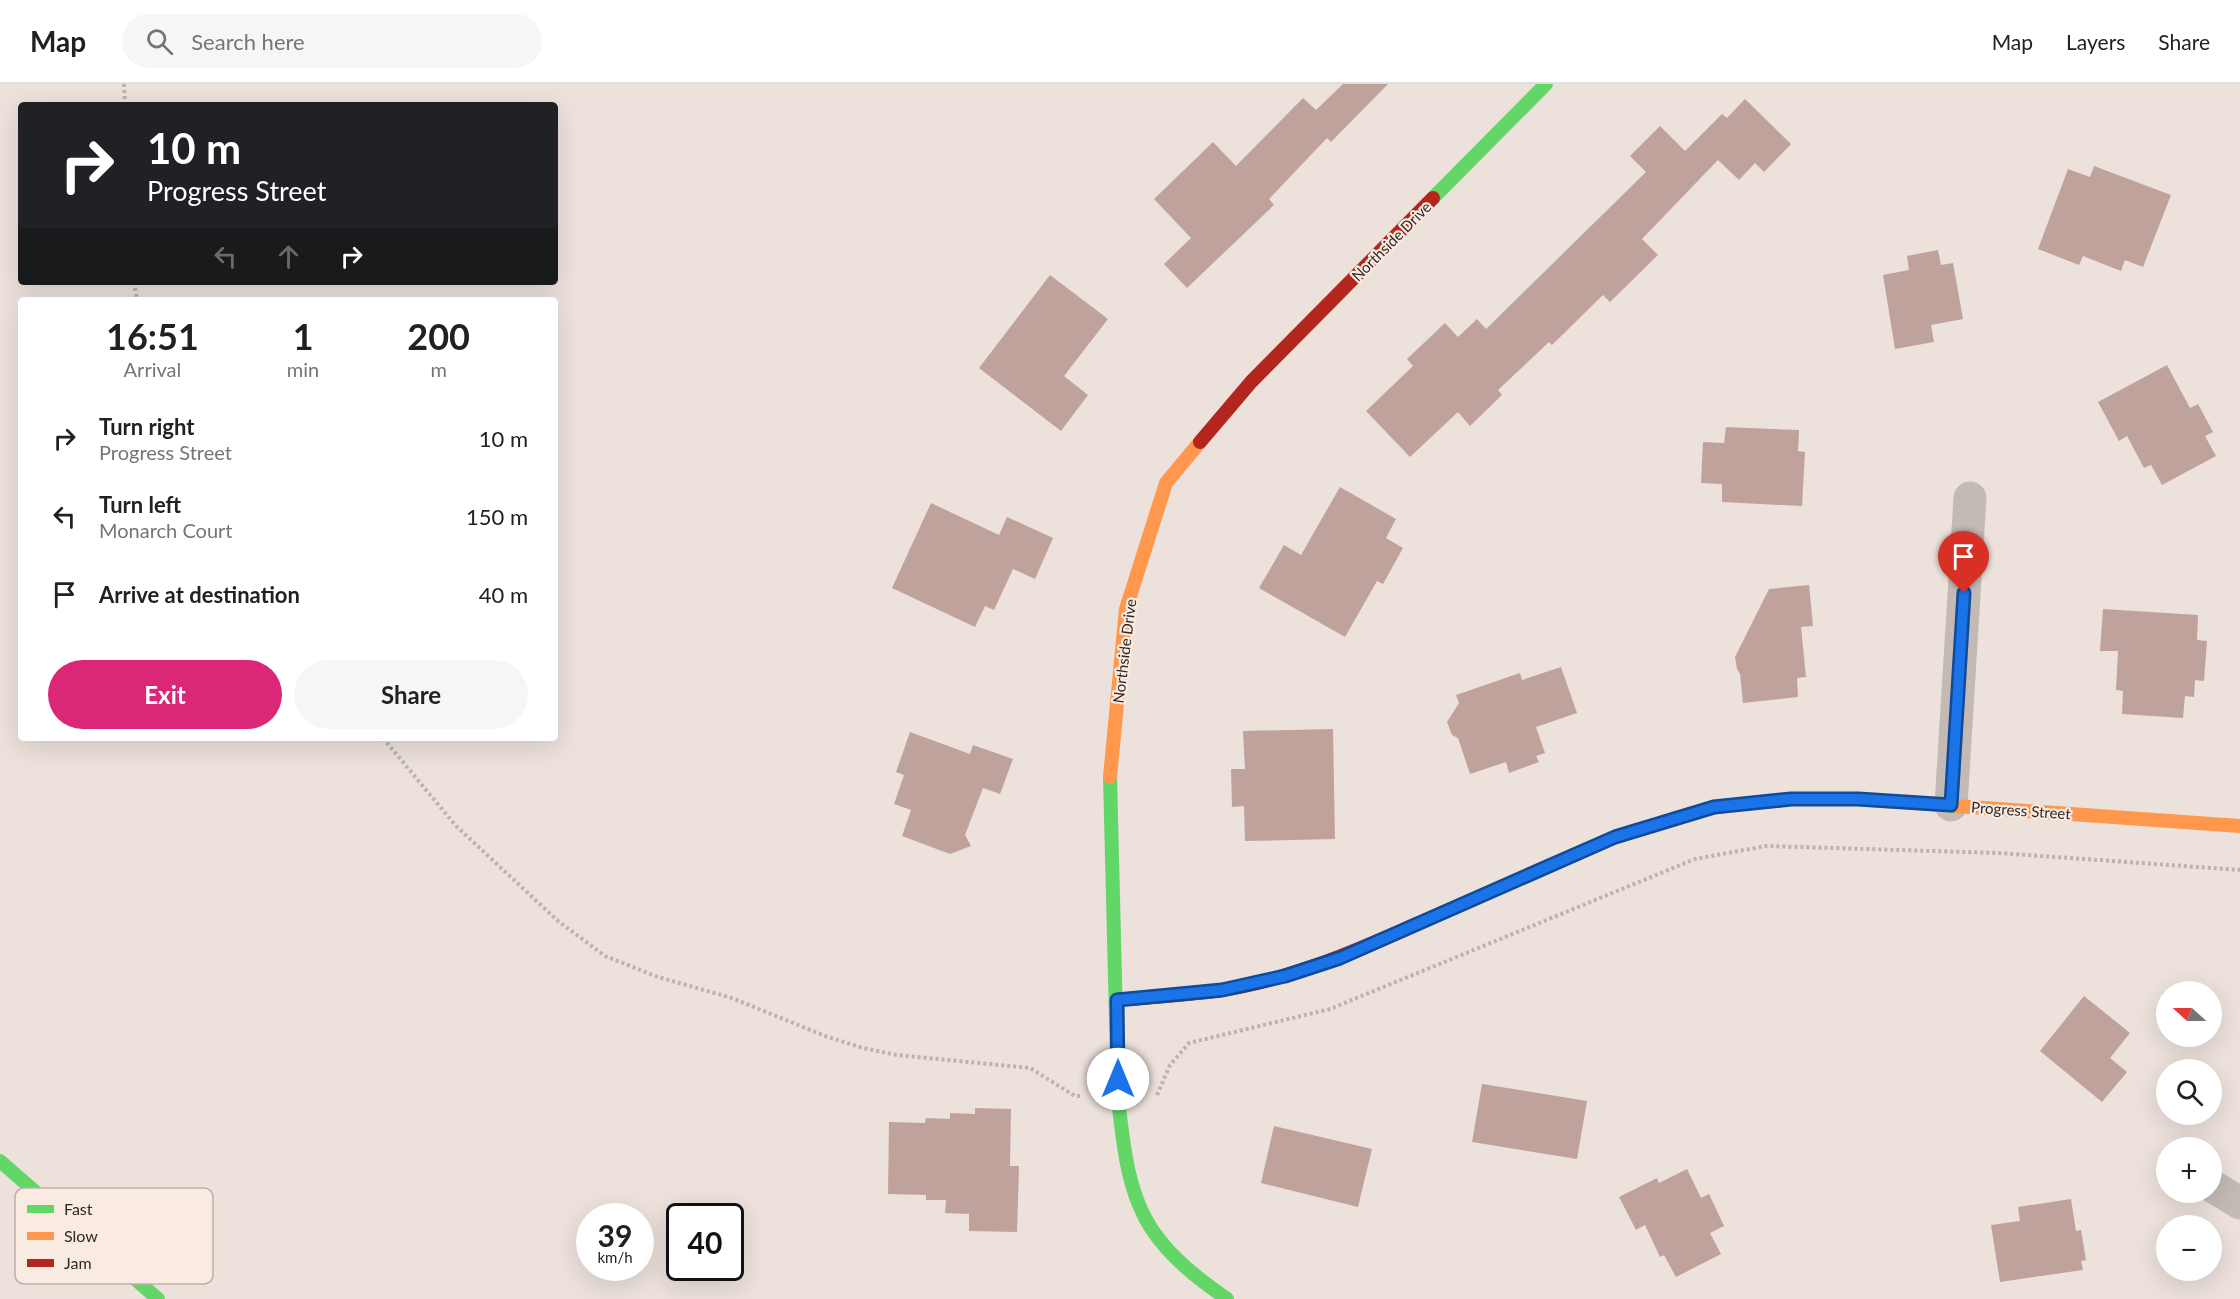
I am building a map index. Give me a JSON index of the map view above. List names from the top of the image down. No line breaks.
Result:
{"streets":{"main road":["Northside Drive","Progress Street"]},"crossings":[["Northside Drive","Progress Street"]],"legend":["Fast","Slow","Jam"],"north":"left","page":{"header":"Map","search":"Search here","nav":["Map","Layers","Share"],"turn":["10 m","Progress Street"],"eta":["16:51","Arrival","1","min","200","m"],"list":[{"name":"Turn right","note":"Progress Street","value":"10 m"},{"name":"Turn left","note":"Monarch Court","value":"150 m"},{"name":"Arrive at destination","value":"40 m"}],"buttons":["Exit","Share"],"map_buttons":["+","−"],"speed":"39 km/h","limit":"40"}}
